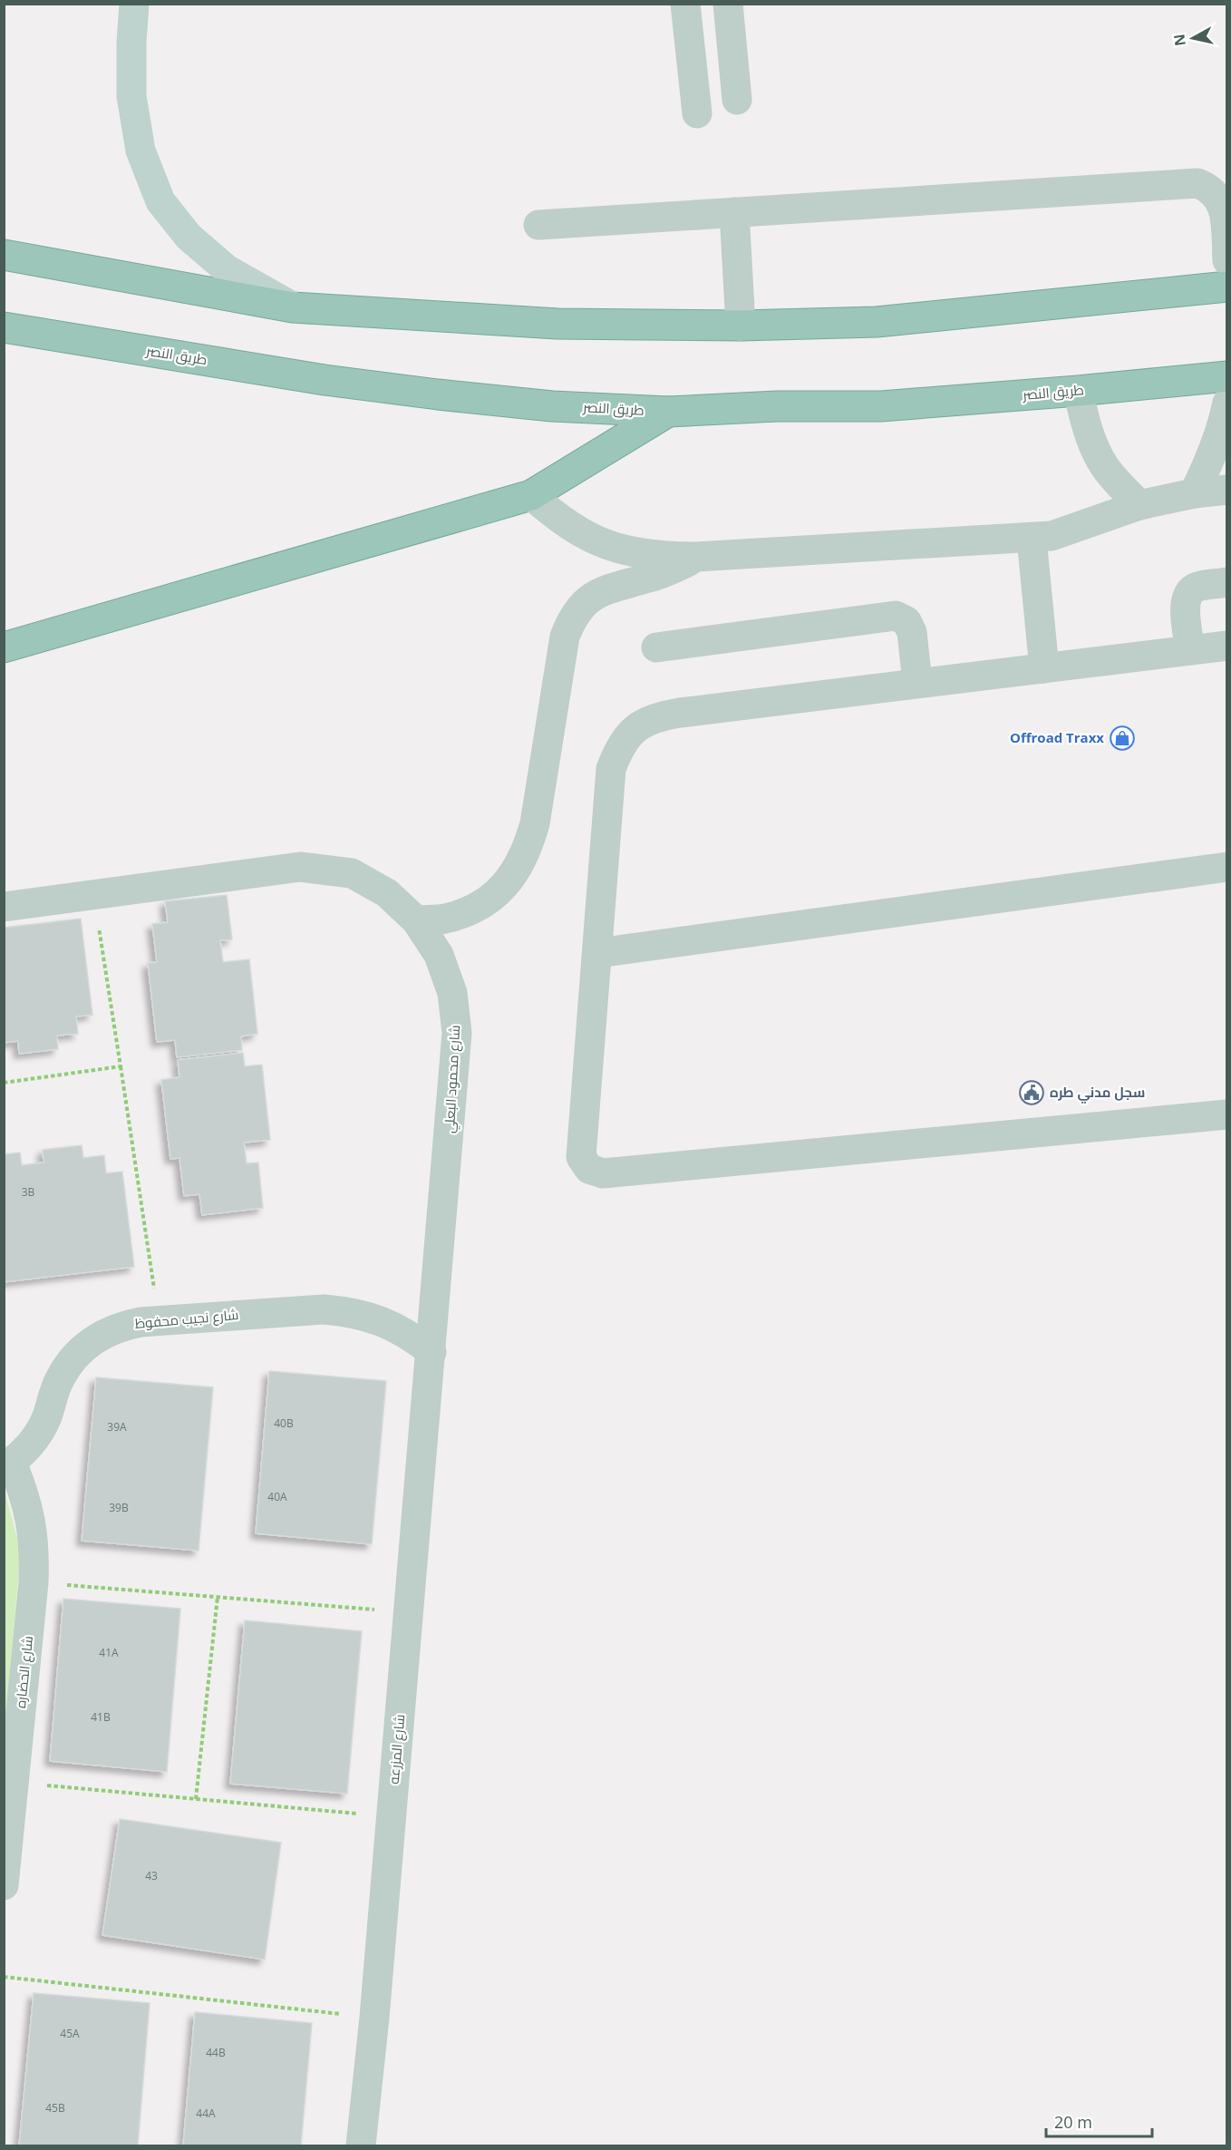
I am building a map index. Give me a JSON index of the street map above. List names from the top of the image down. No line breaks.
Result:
{"streets":{"highway":["طريق النصر"],"street":["شارع محمود البعلي","شارع نجيب محفوظ","شارع الحضاره","شارع المزرعه"]},"crossings":[["شارع محمود البعلي","شارع نجيب محفوظ"],["شارع محمود البعلي","شارع المزرعه"],["شارع نجيب محفوظ","شارع الحضاره"],["شارع نجيب محفوظ","شارع المزرعه"]],"places":{"shop":["Offroad Traxx"],"public building":["سجل مدني طره"]},"house_numbers":["3B","40B","39A","40A","39B","41A","41B","43","45A","44B","45B","44A"],"scale_bar":"20 m","north":"left"}
